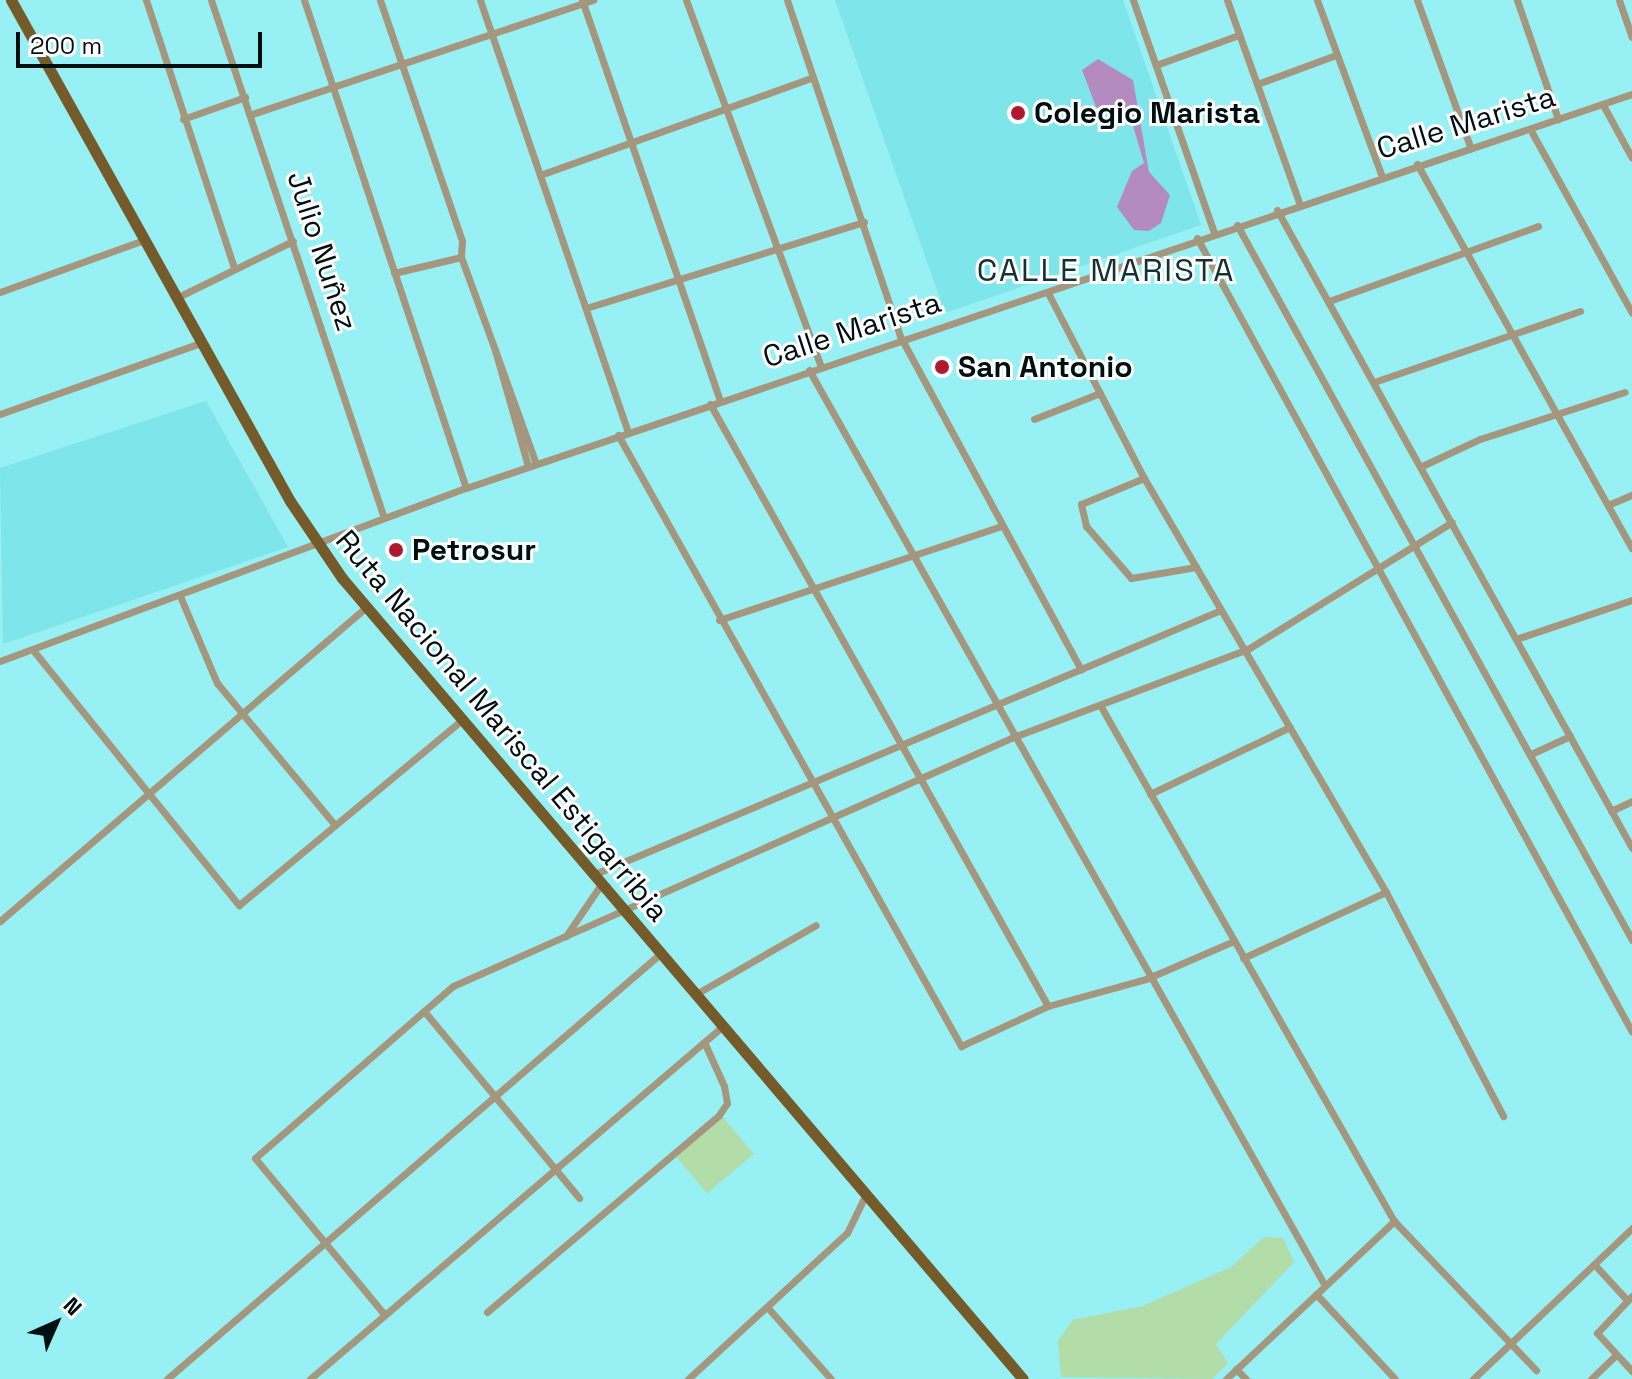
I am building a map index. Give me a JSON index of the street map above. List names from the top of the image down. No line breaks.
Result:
{"streets":{"main road":["Ruta Nacional Mariscal Estigarribia"],"street":["Calle Marista","Julio Nuñez"]},"crossings":[["Calle Marista","Julio Nuñez"],["Calle Marista","Ruta Nacional Mariscal Estigarribia"]],"districts":["CALLE MARISTA"],"places":["Colegio Marista","San Antonio","Petrosur"],"scale_bar":"200 m","north":"top right"}
